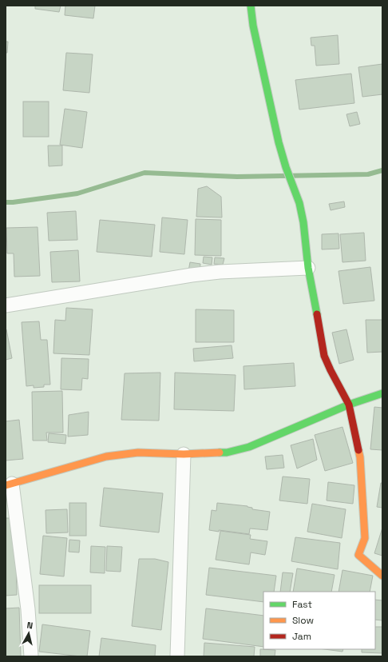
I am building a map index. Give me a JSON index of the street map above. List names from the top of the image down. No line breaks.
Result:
{"legend":["Fast","Slow","Jam"],"north":"top"}
